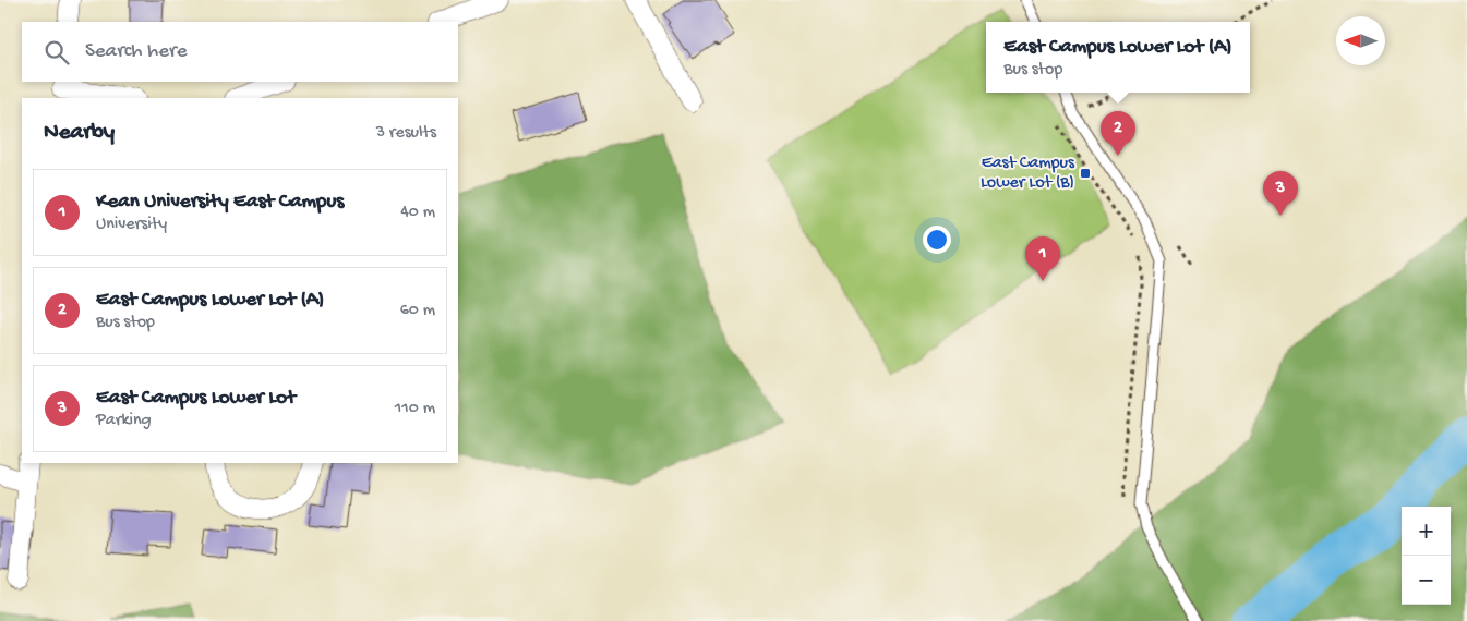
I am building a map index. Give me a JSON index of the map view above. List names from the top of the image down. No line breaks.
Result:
{"places":{"transit":["East Campus Lower Lot (B)"]},"north":"left","page":{"popup":["East Campus Lower Lot (A)","Bus stop"],"search":"Search here","heading":["Nearby","3 results"],"pins":["2","3","1"],"list":[{"mark":"1","name":"Kean University East Campus","note":"University","value":"40 m"},{"mark":"2","name":"East Campus Lower Lot (A)","note":"Bus stop","value":"60 m"},{"mark":"3","name":"East Campus Lower Lot","note":"Parking","value":"110 m"}],"map_buttons":["+","−"]}}
